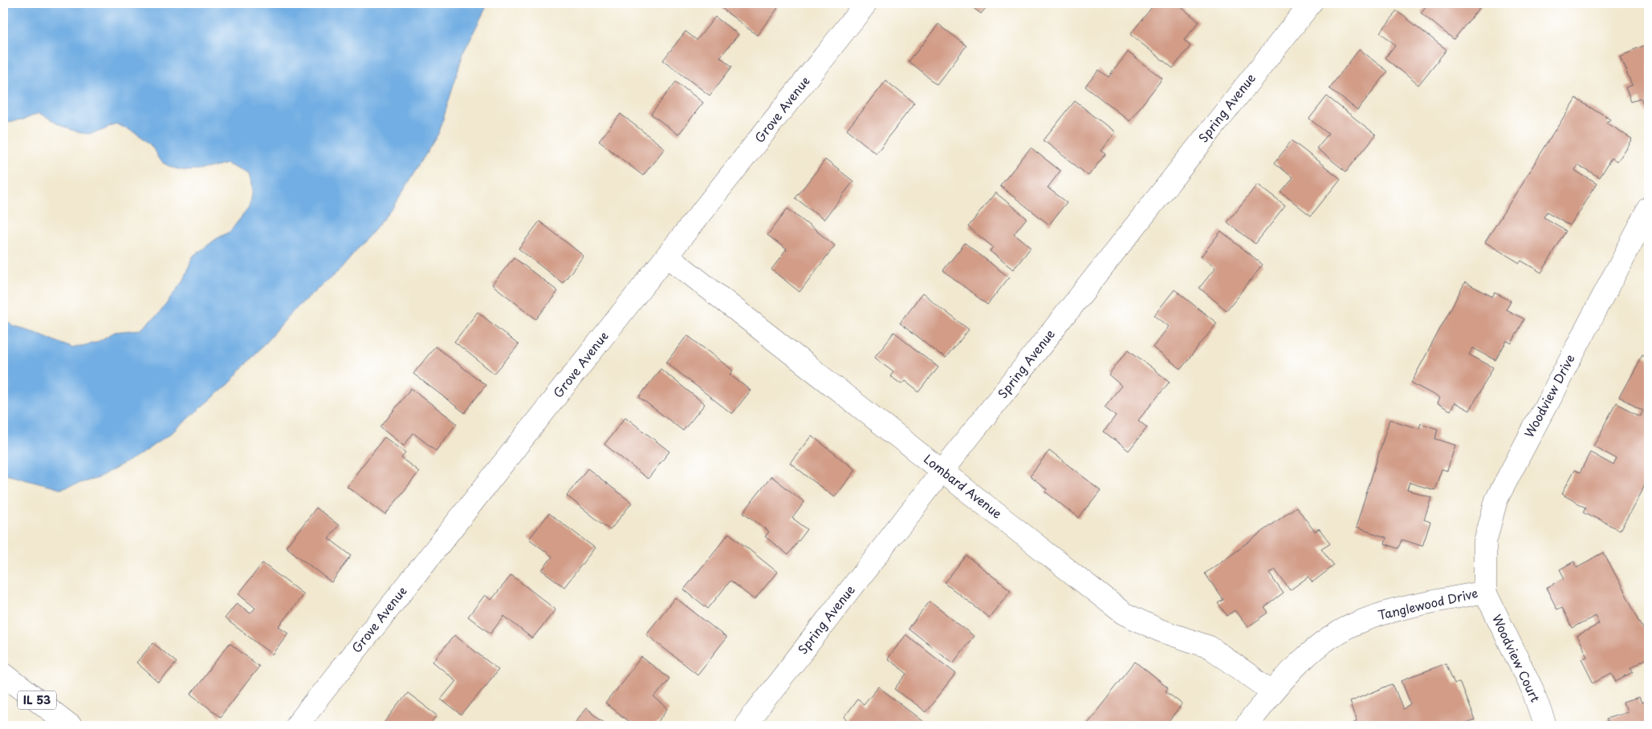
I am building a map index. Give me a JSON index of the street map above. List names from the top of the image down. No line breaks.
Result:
{"streets":{"street":["Spring Avenue","Grove Avenue","Woodview Drive","Lombard Avenue","Tanglewood Drive","Woodview Court","IL 53"]},"crossings":[["Spring Avenue","Lombard Avenue"],["Grove Avenue","Lombard Avenue"],["Woodview Drive","Tanglewood Drive"],["Woodview Drive","Woodview Court"],["Lombard Avenue","Tanglewood Drive"],["Tanglewood Drive","Woodview Court"]]}
